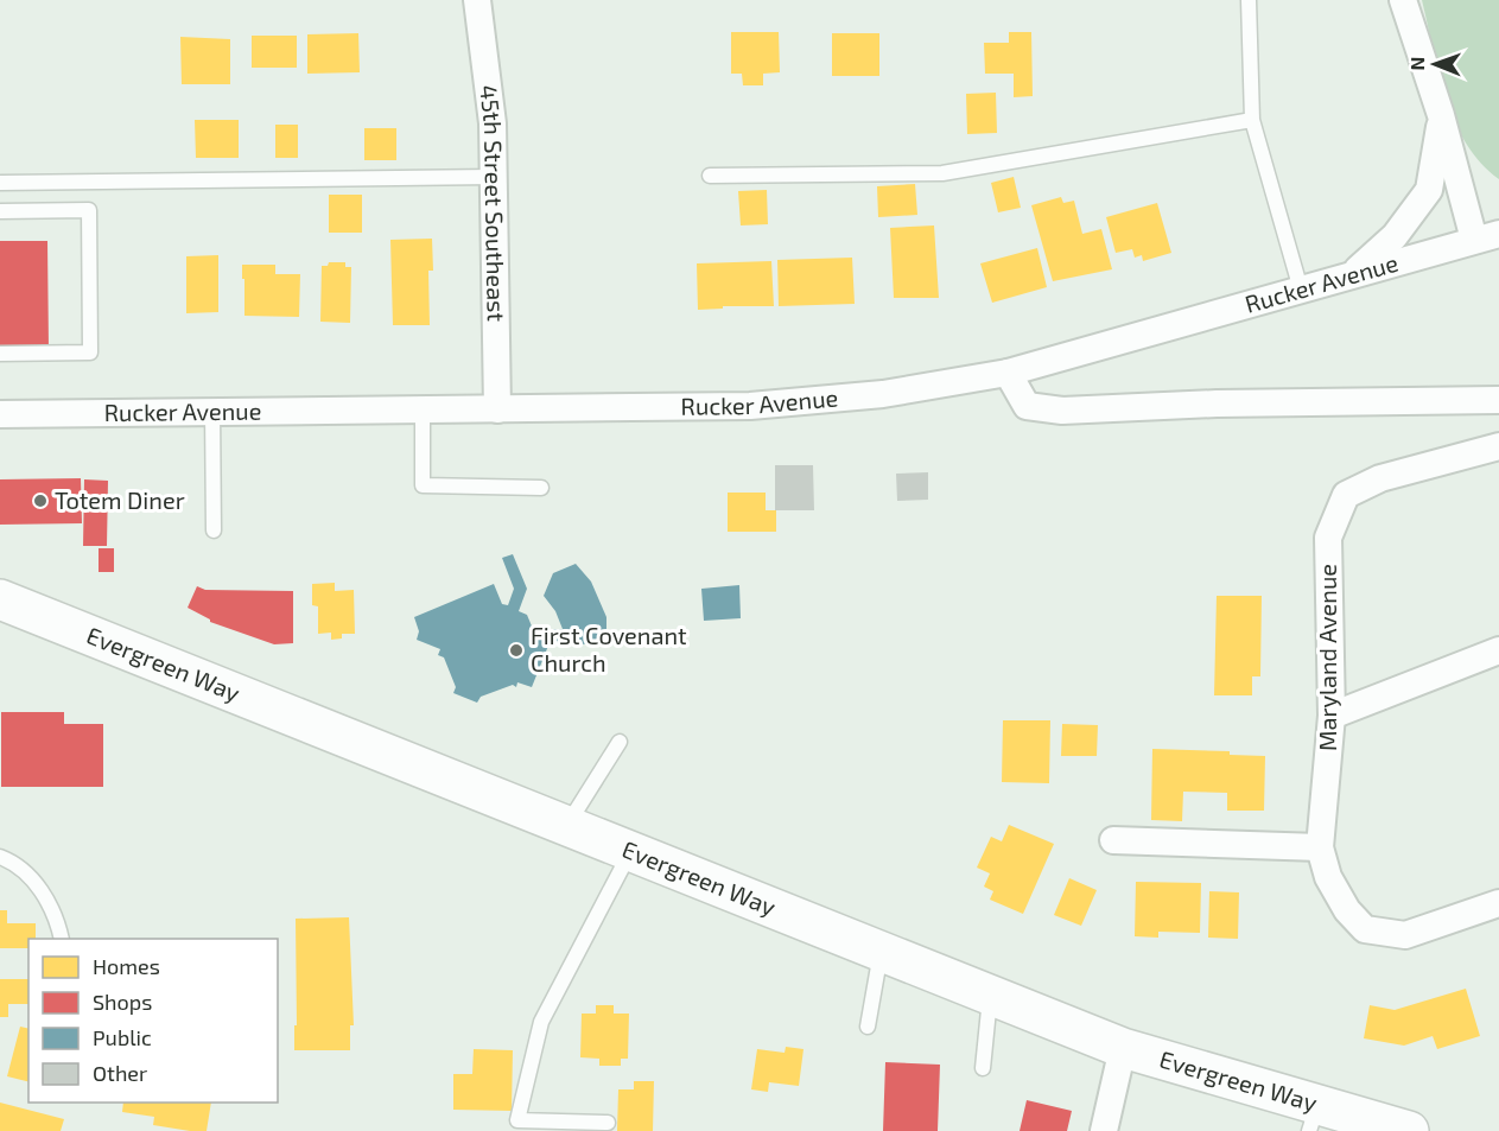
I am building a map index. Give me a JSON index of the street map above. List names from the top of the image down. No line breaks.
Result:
{"streets":{"main road":["Evergreen Way"],"street":["45th Street Southeast","Rucker Avenue","Maryland Avenue"]},"crossings":[["45th Street Southeast","Rucker Avenue"]],"places":["Totem Diner","First Covenant Church"],"legend":["Homes","Shops","Public","Other"],"north":"left"}
